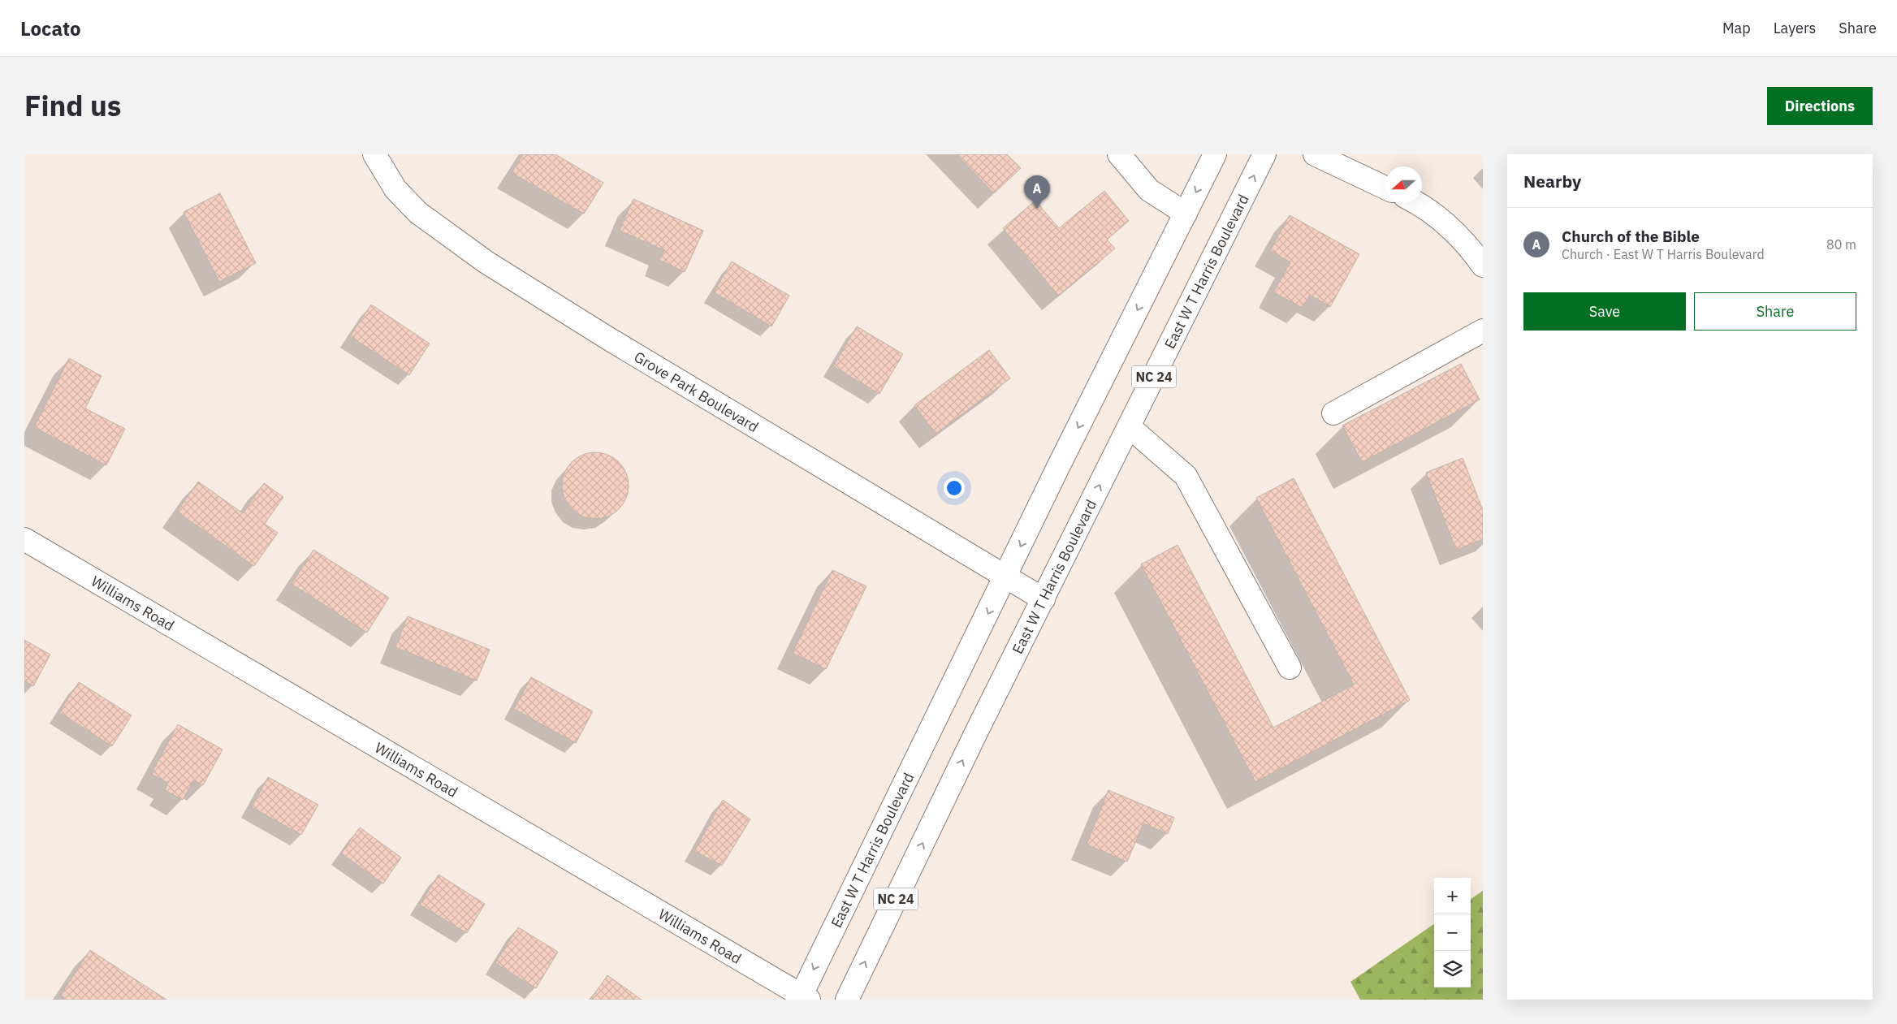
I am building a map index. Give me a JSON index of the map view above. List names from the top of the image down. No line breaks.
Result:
{"streets":{"street":["East W T Harris Boulevard","NC 24","Grove Park Boulevard","Williams Road"]},"crossings":[["East W T Harris Boulevard","Grove Park Boulevard"],["East W T Harris Boulevard","Williams Road"]],"north":"left","page":{"header":"Locato","nav":["Map","Layers","Share"],"title":"Find us","buttons":["Directions",["Save","Share"]],"heading":"Nearby","pins":"A","list":[{"mark":"A","name":"Church of the Bible","note":"Church · East W T Harris Boulevard","value":"80 m"}],"map_buttons":["+","−"]}}
